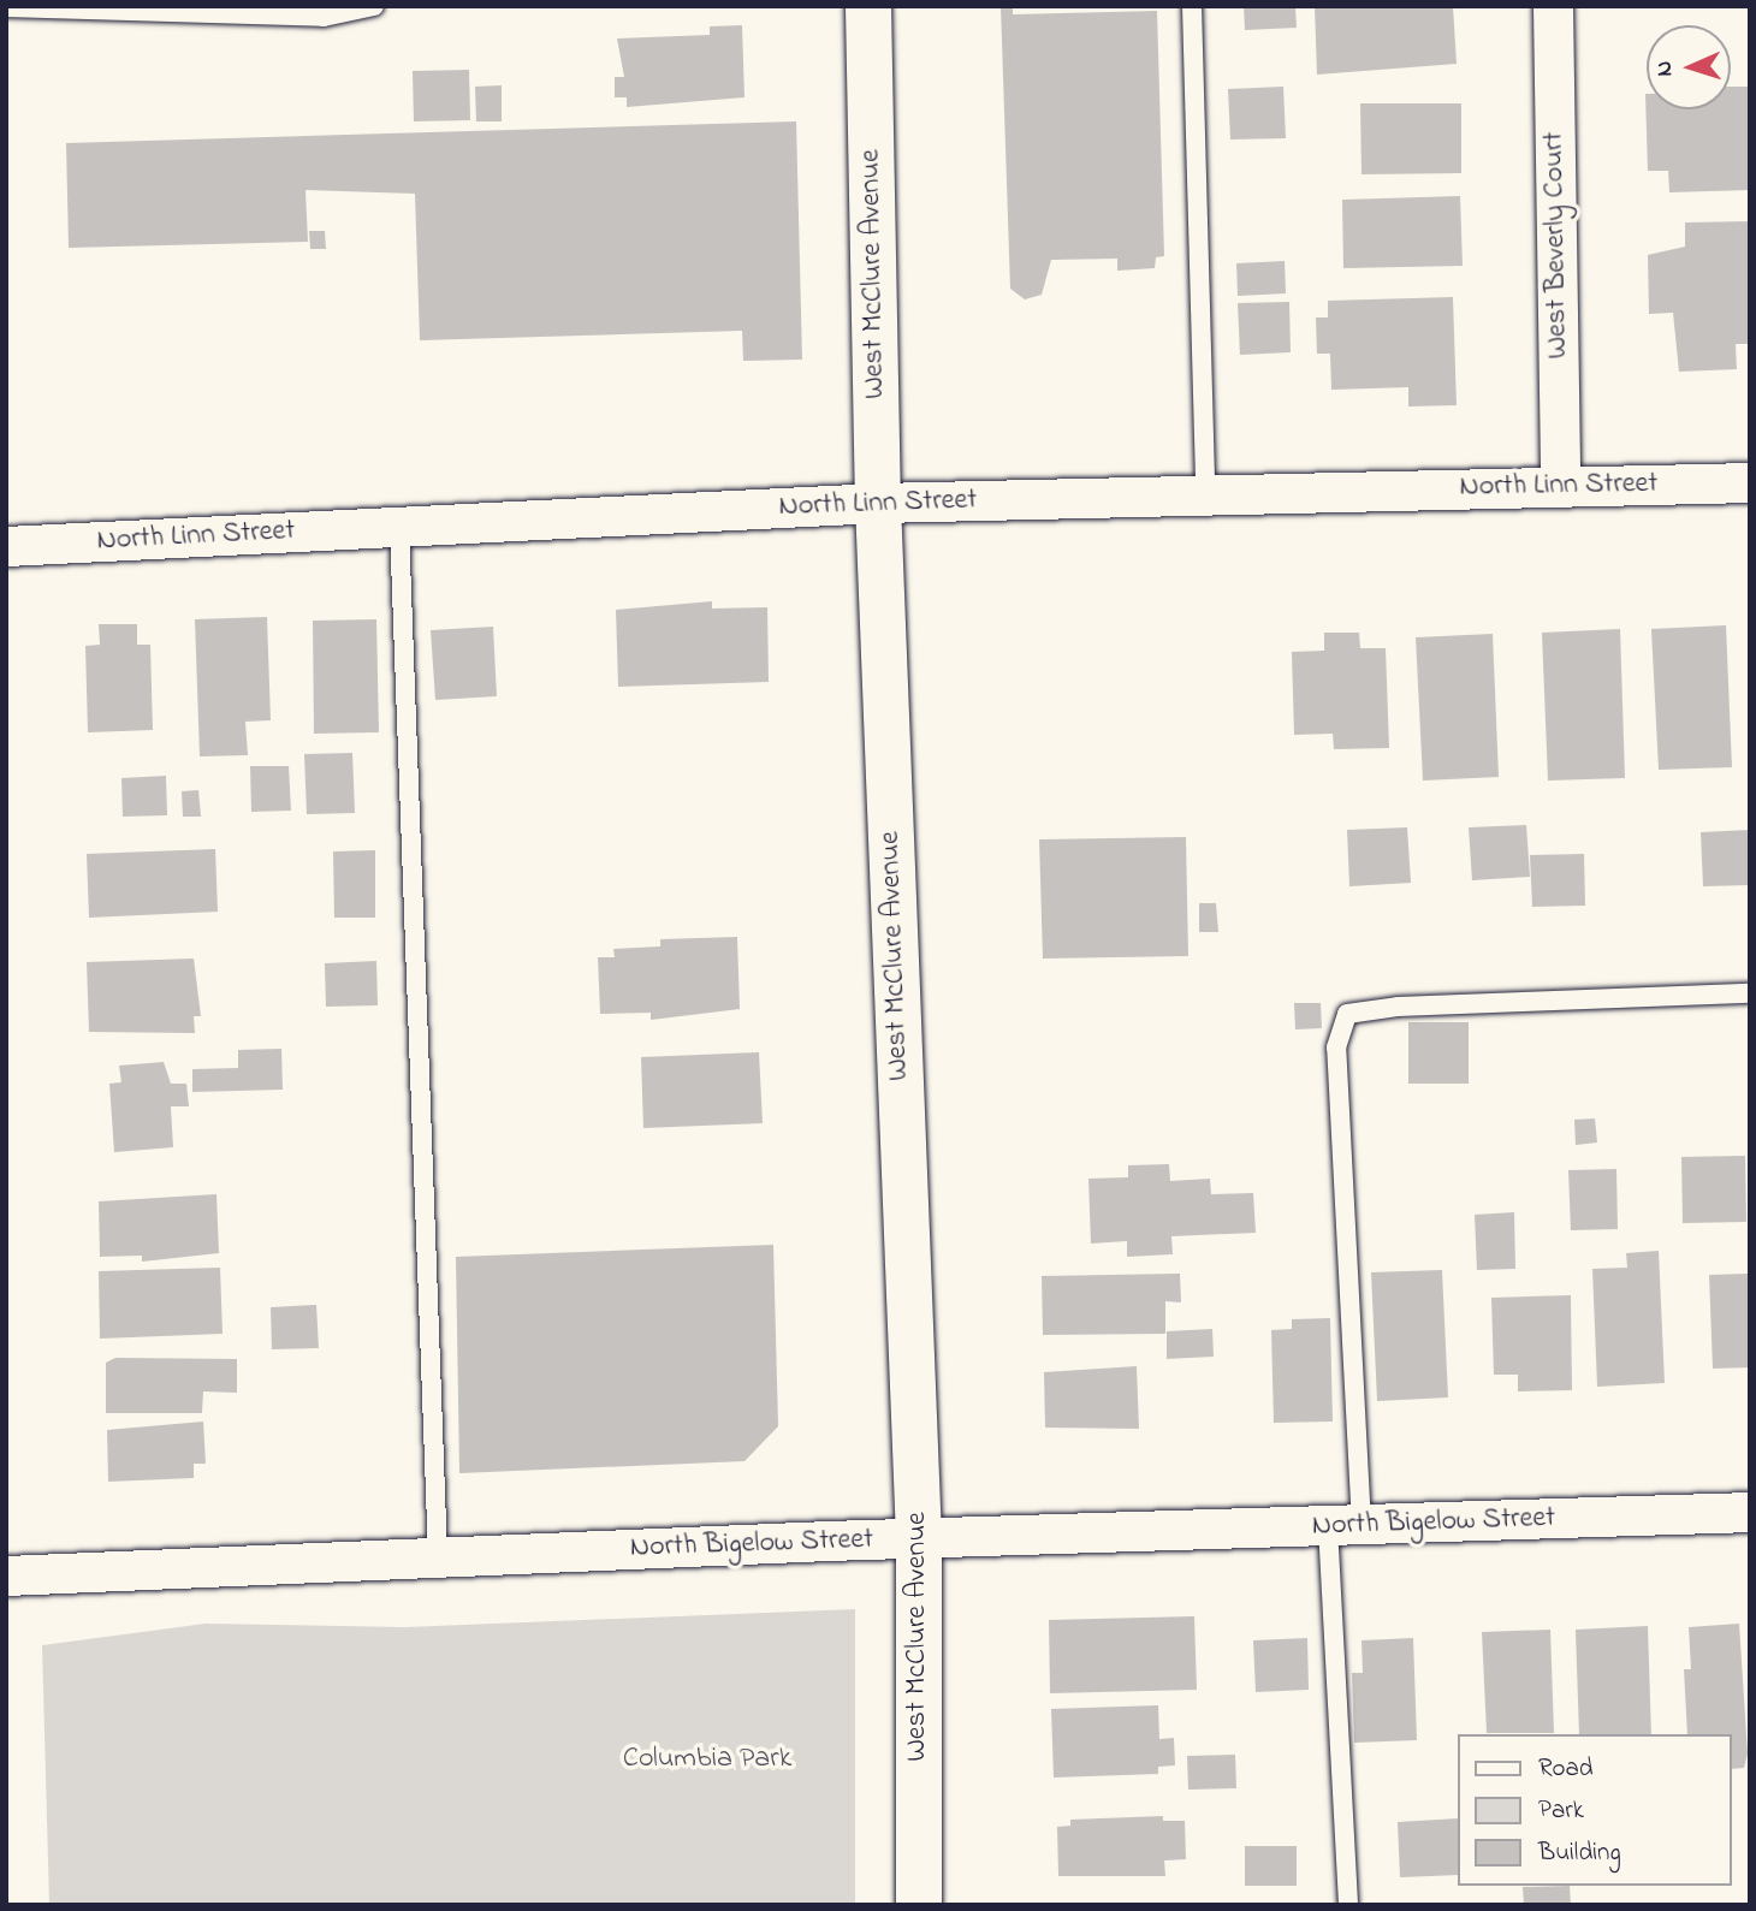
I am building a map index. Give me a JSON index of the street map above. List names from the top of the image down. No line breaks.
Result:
{"streets":{"street":["West Beverly Court","West McClure Avenue","North Linn Street","North Bigelow Street"]},"crossings":[["West Beverly Court","North Linn Street"],["West McClure Avenue","North Linn Street"],["West McClure Avenue","North Bigelow Street"]],"parks":["Columbia Park"],"legend":["Road","Park","Building"],"north":"left"}
